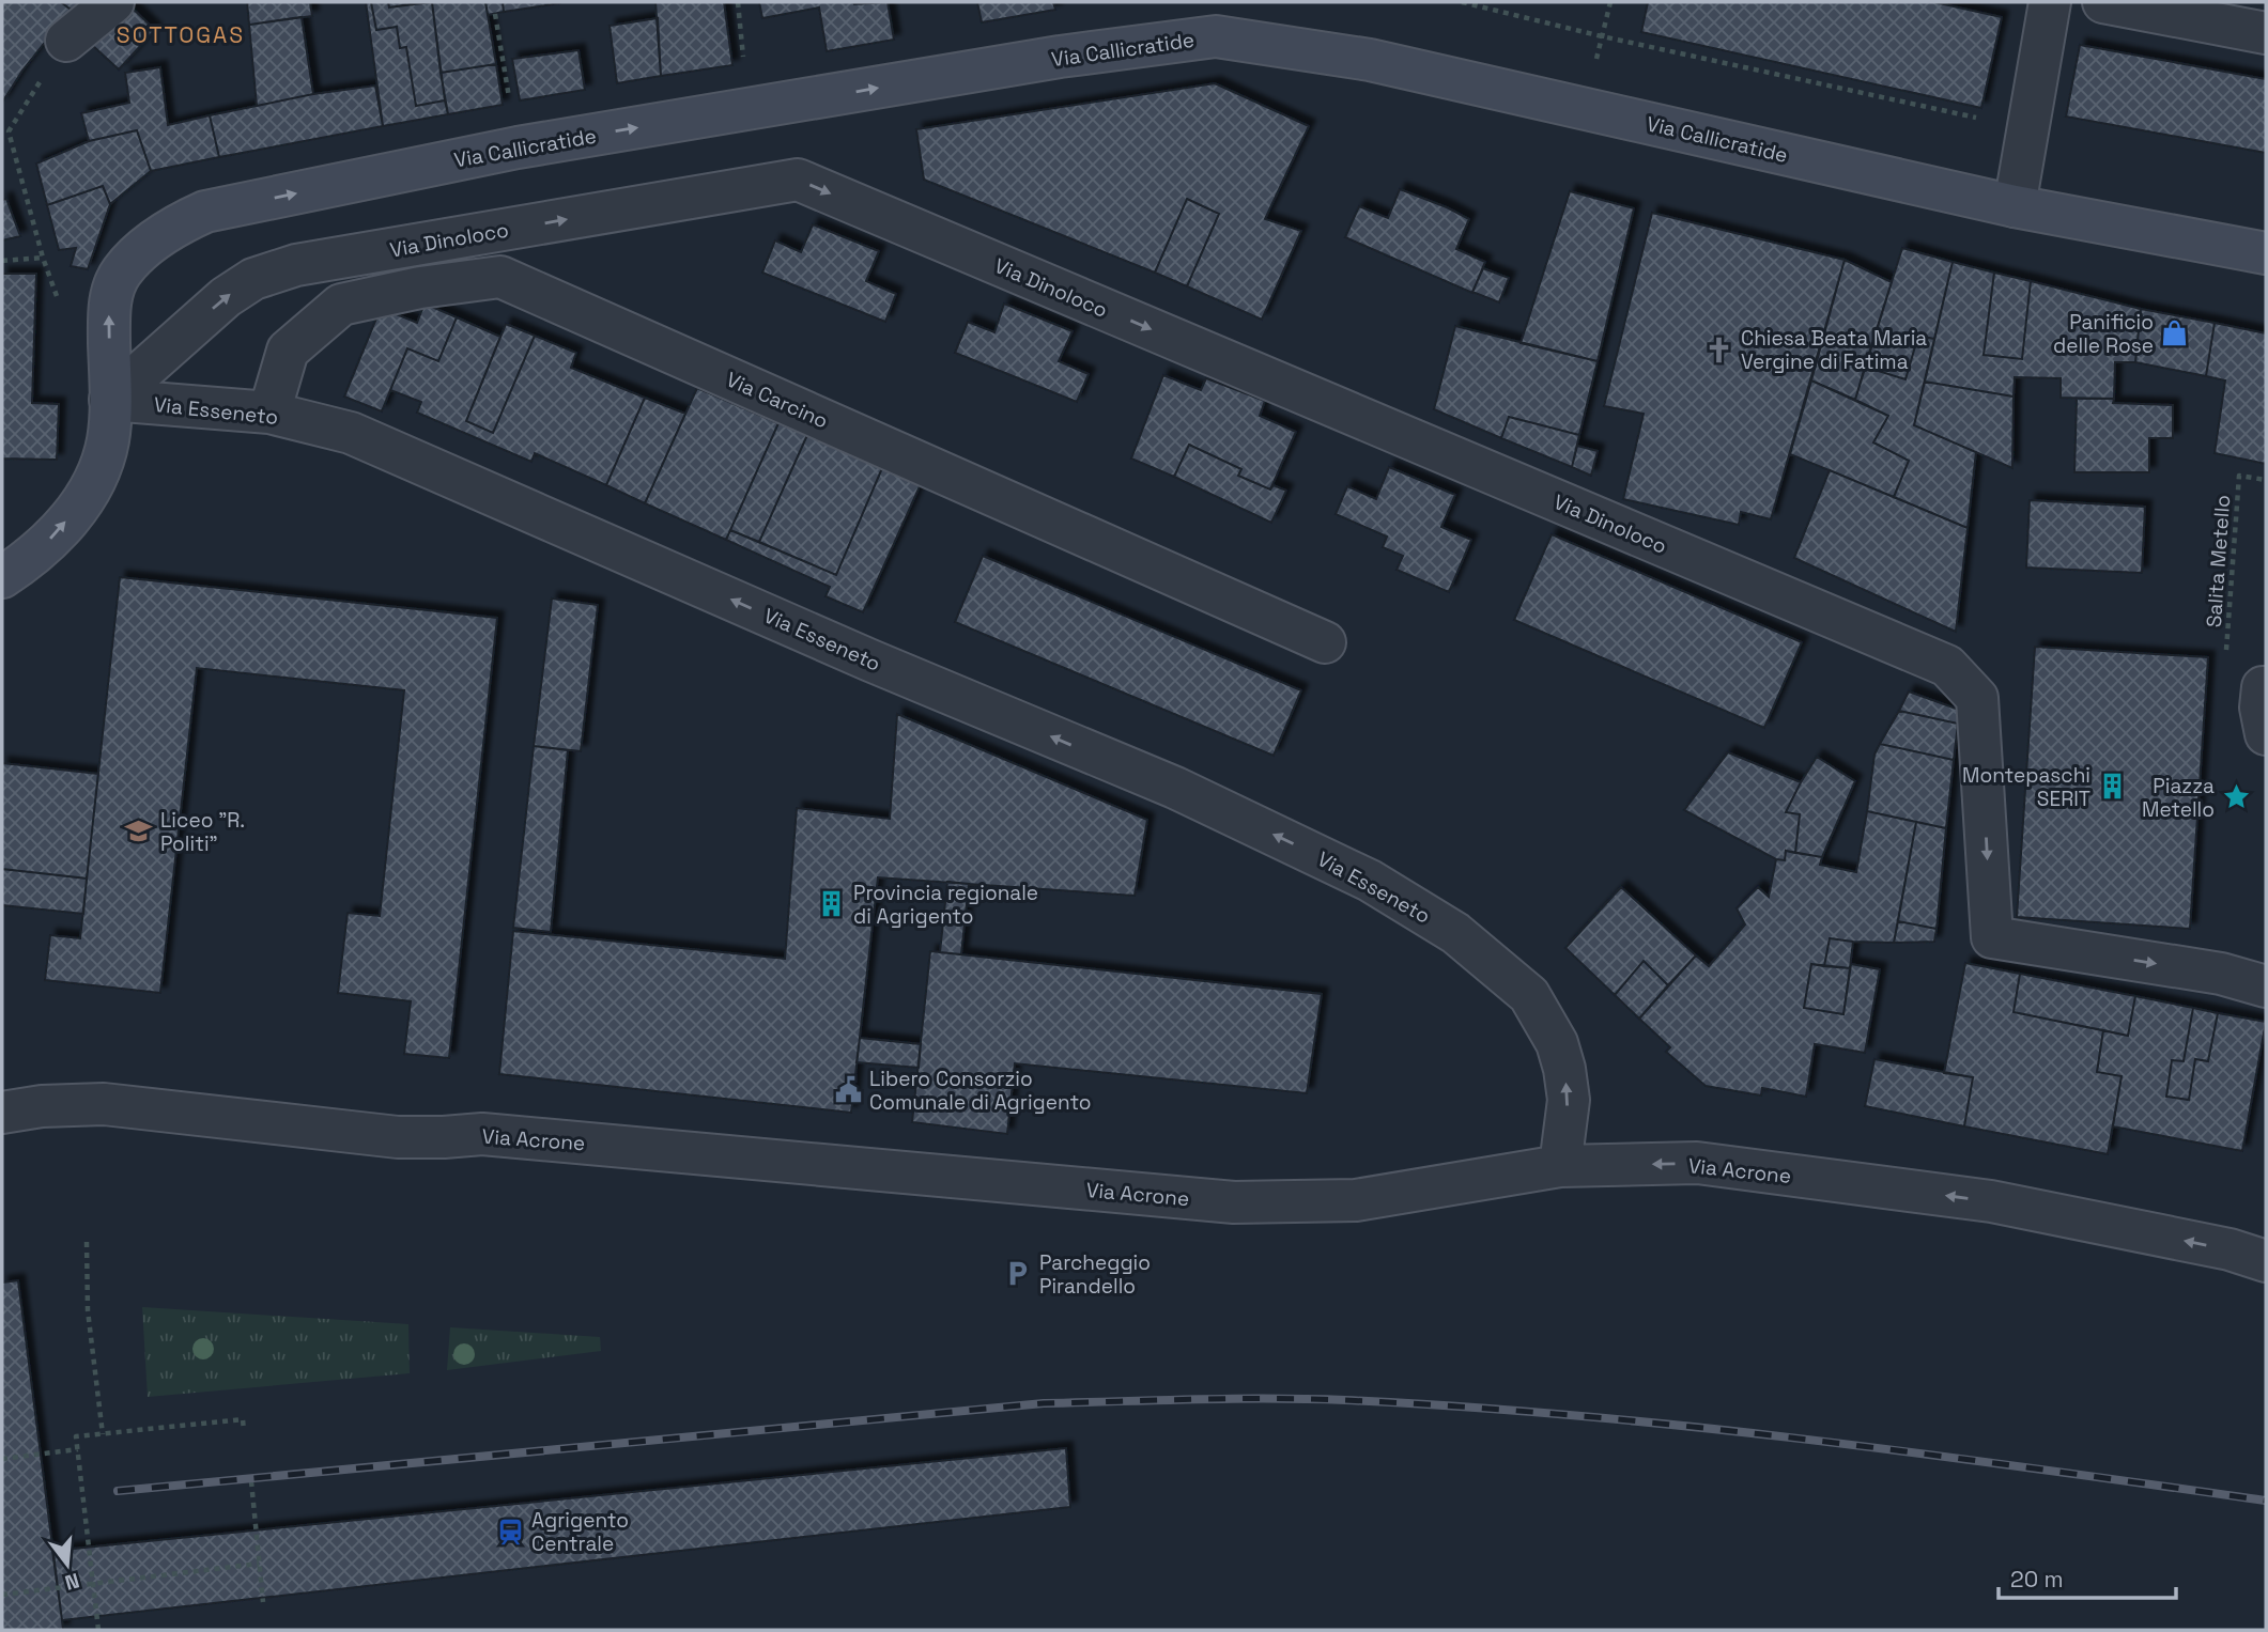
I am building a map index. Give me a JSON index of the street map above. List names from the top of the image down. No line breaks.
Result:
{"streets":{"street":["Via Callicratide","Via Dinoloco","Via Carcino","Via Esseneto","Via Acrone"],"path":["Salita Metello"]},"crossings":[["Via Callicratide","Via Dinoloco"],["Via Callicratide","Via Esseneto"],["Via Dinoloco","Via Esseneto"],["Via Carcino","Via Esseneto"],["Via Esseneto","Via Acrone"]],"one_way":["Via Callicratide","Via Dinoloco","Via Esseneto"],"districts":["SOTTOGAS"],"places":{"shop":["Panificio delle Rose"],"church":["Chiesa Beata Maria Vergine di Fatima"],"building":["Montepaschi SERIT","Provincia regionale di Agrigento"],"place":["Piazza Metello"],"school or university":["Liceo \"R. Politi\""],"public building":["Libero Consorzio Comunale di Agrigento"],"parking":["Parcheggio Pirandello"],"station":["Agrigento Centrale"]},"scale_bar":"20 m","north":"bottom"}
